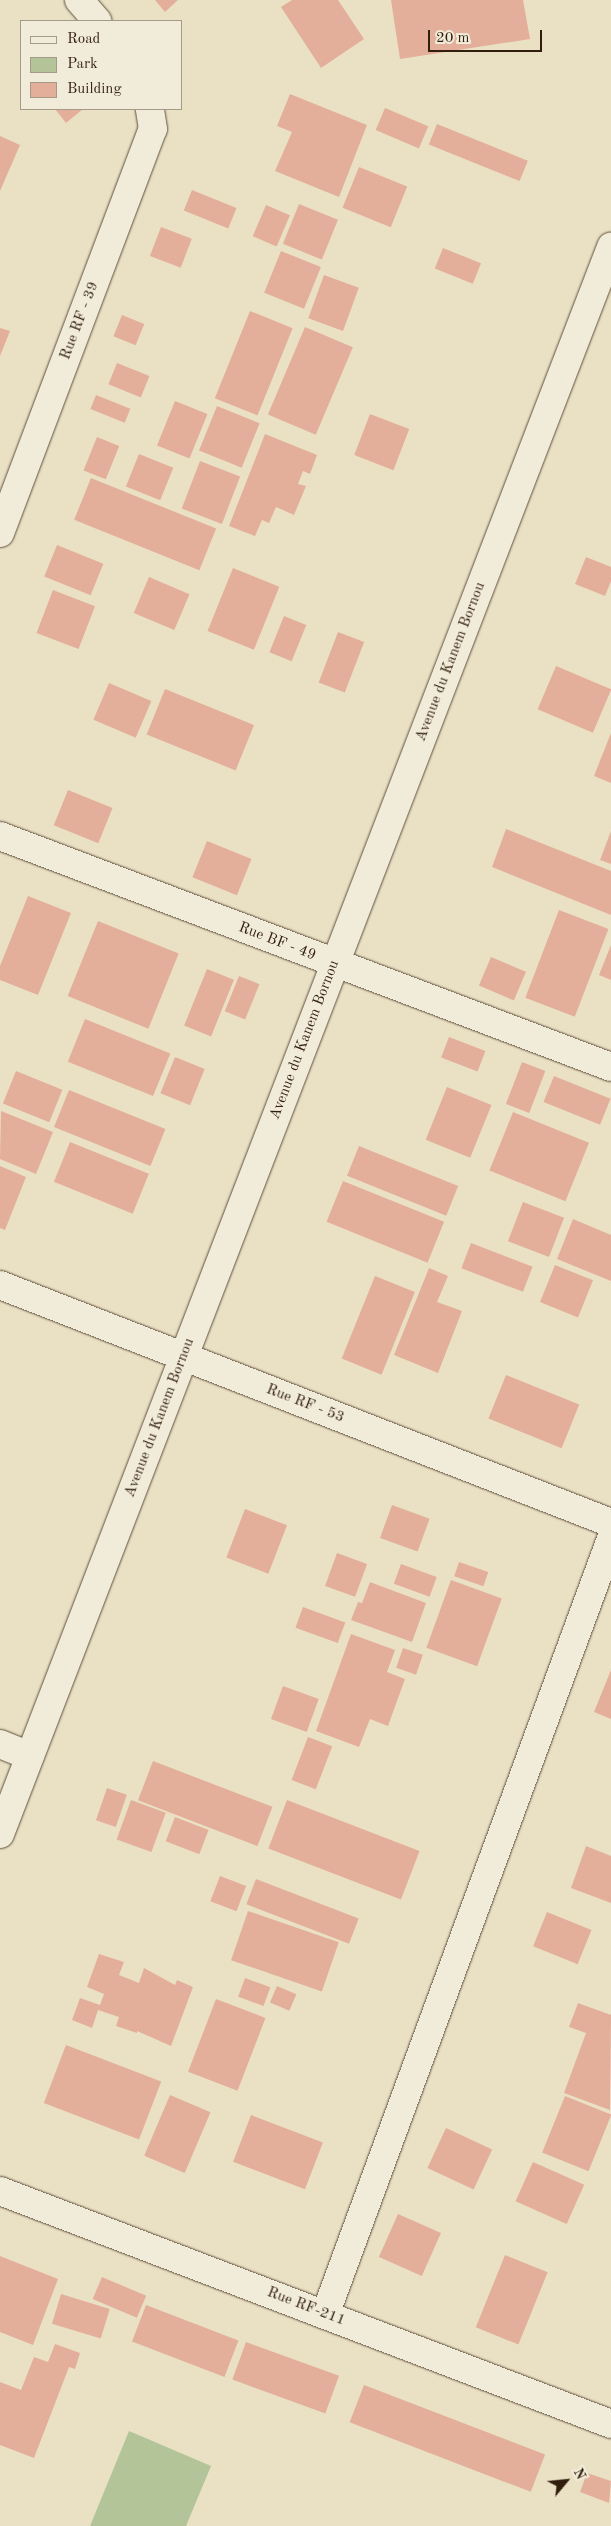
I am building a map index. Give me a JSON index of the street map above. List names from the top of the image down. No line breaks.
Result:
{"streets":{"street":["Rue RF - 39","Avenue du Kanem Bornou","Rue BF - 49","Rue RF - 53","Rue RF-211"]},"crossings":[["Avenue du Kanem Bornou","Rue BF - 49"],["Avenue du Kanem Bornou","Rue RF - 53"]],"legend":["Road","Park","Building"],"scale_bar":"20 m","north":"top right"}
